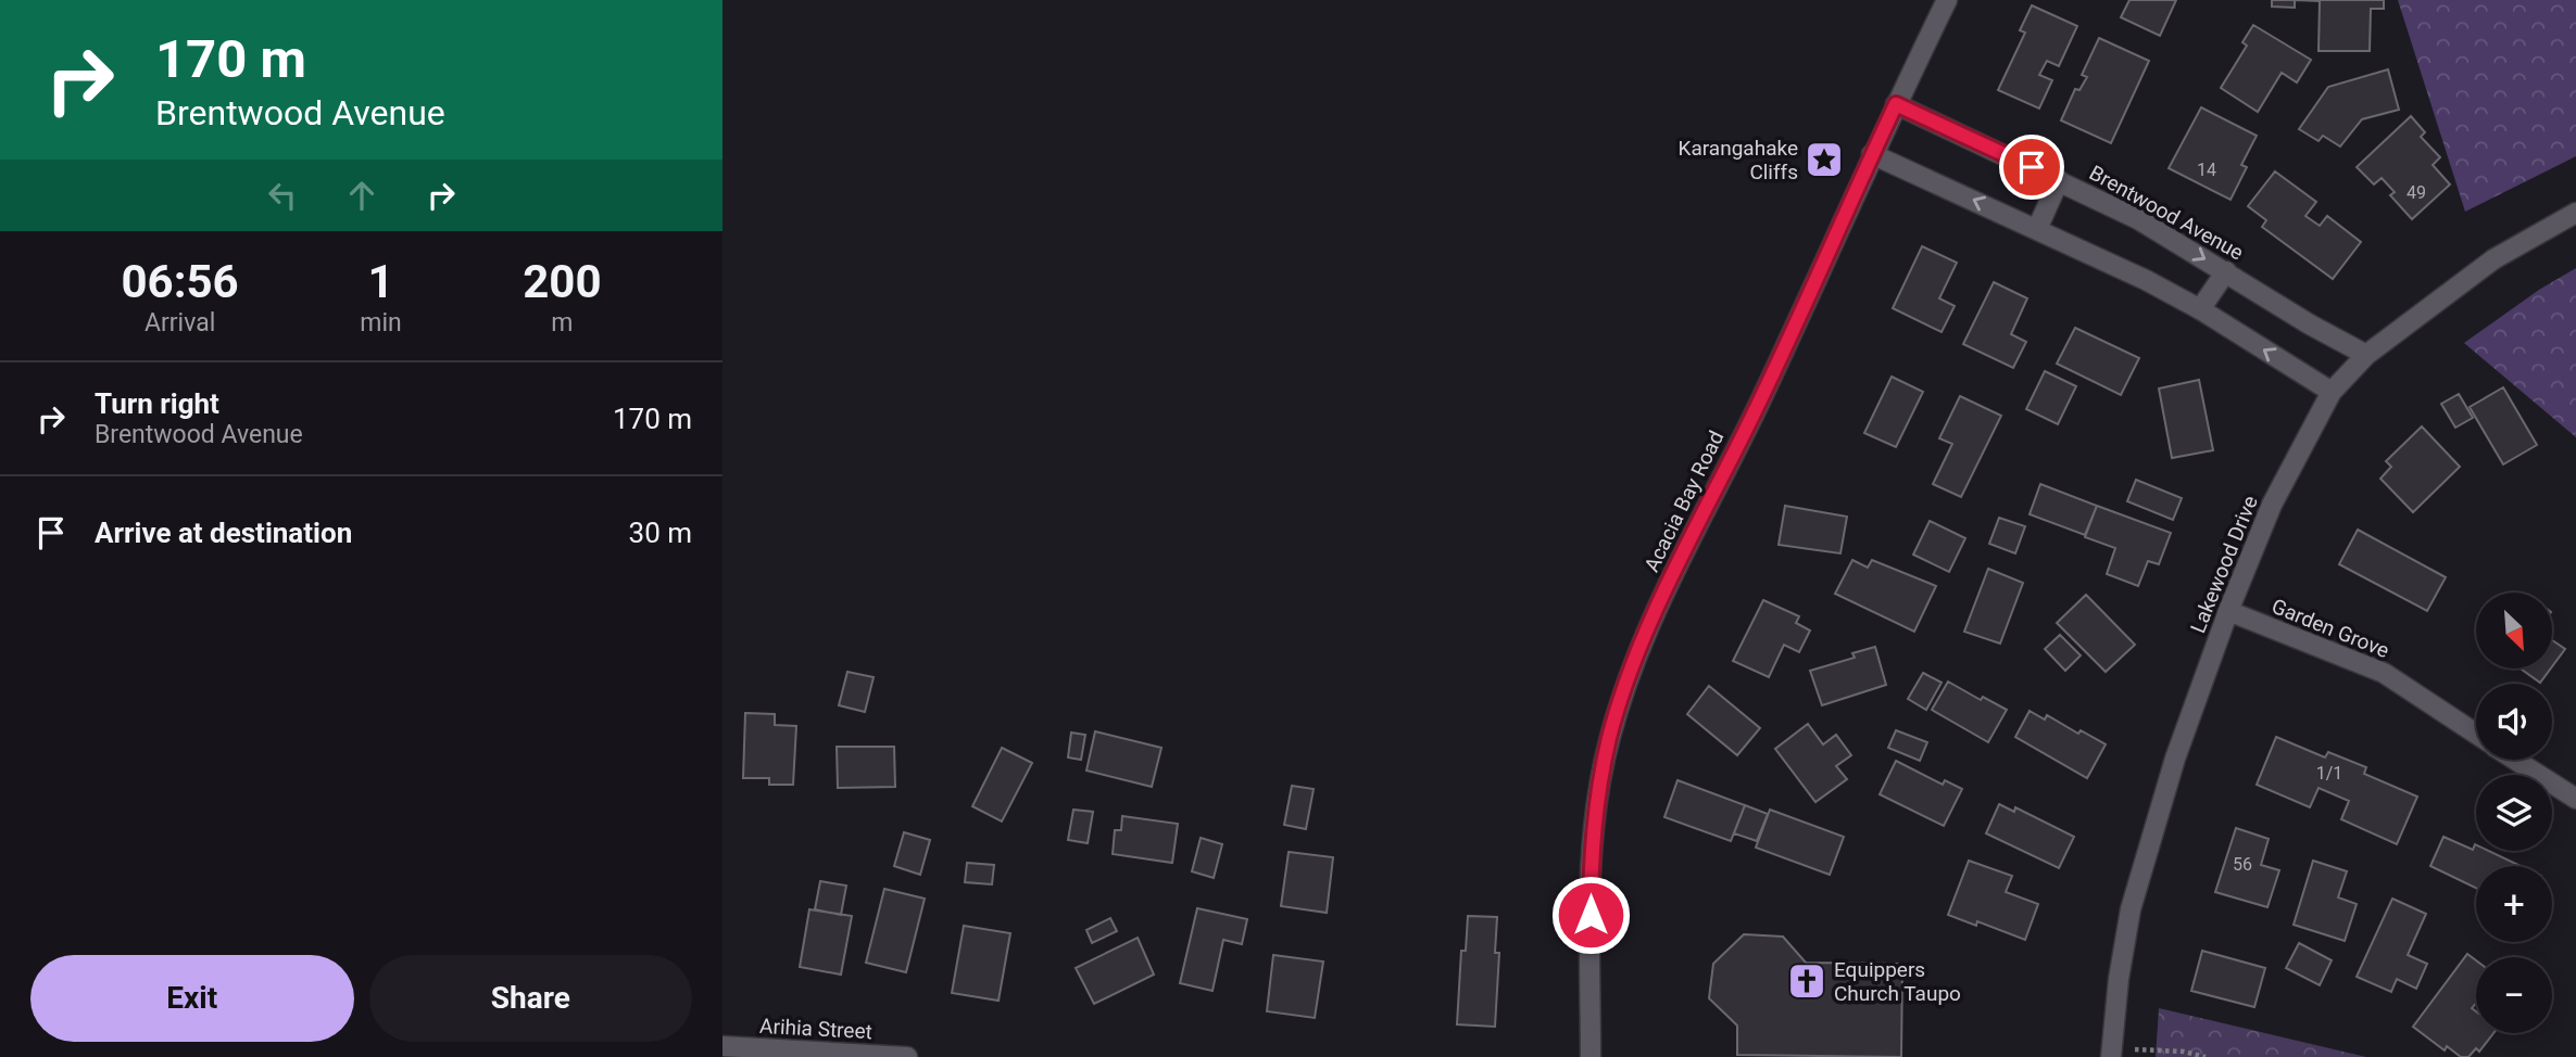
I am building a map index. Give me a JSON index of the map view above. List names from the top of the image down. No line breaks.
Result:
{"streets":{"street":["Brentwood Avenue","Acacia Bay Road","Lakewood Drive","Garden Grove","Arihia Street"]},"crossings":[["Brentwood Avenue","Acacia Bay Road"],["Brentwood Avenue","Lakewood Drive"],["Lakewood Drive","Garden Grove"]],"places":{"place":["Karangahake Cliffs"],"church":["Equippers Church Taupo"]},"house_numbers":["14","49","1/1","56"],"north":"bottom right","page":{"turn":["170 m","Brentwood Avenue"],"eta":["06:56","Arrival","1","min","200","m"],"list":[{"name":"Turn right","note":"Brentwood Avenue","value":"170 m"},{"name":"Arrive at destination","value":"30 m"}],"map_buttons":["+","−"],"buttons":["Exit","Share"]}}
